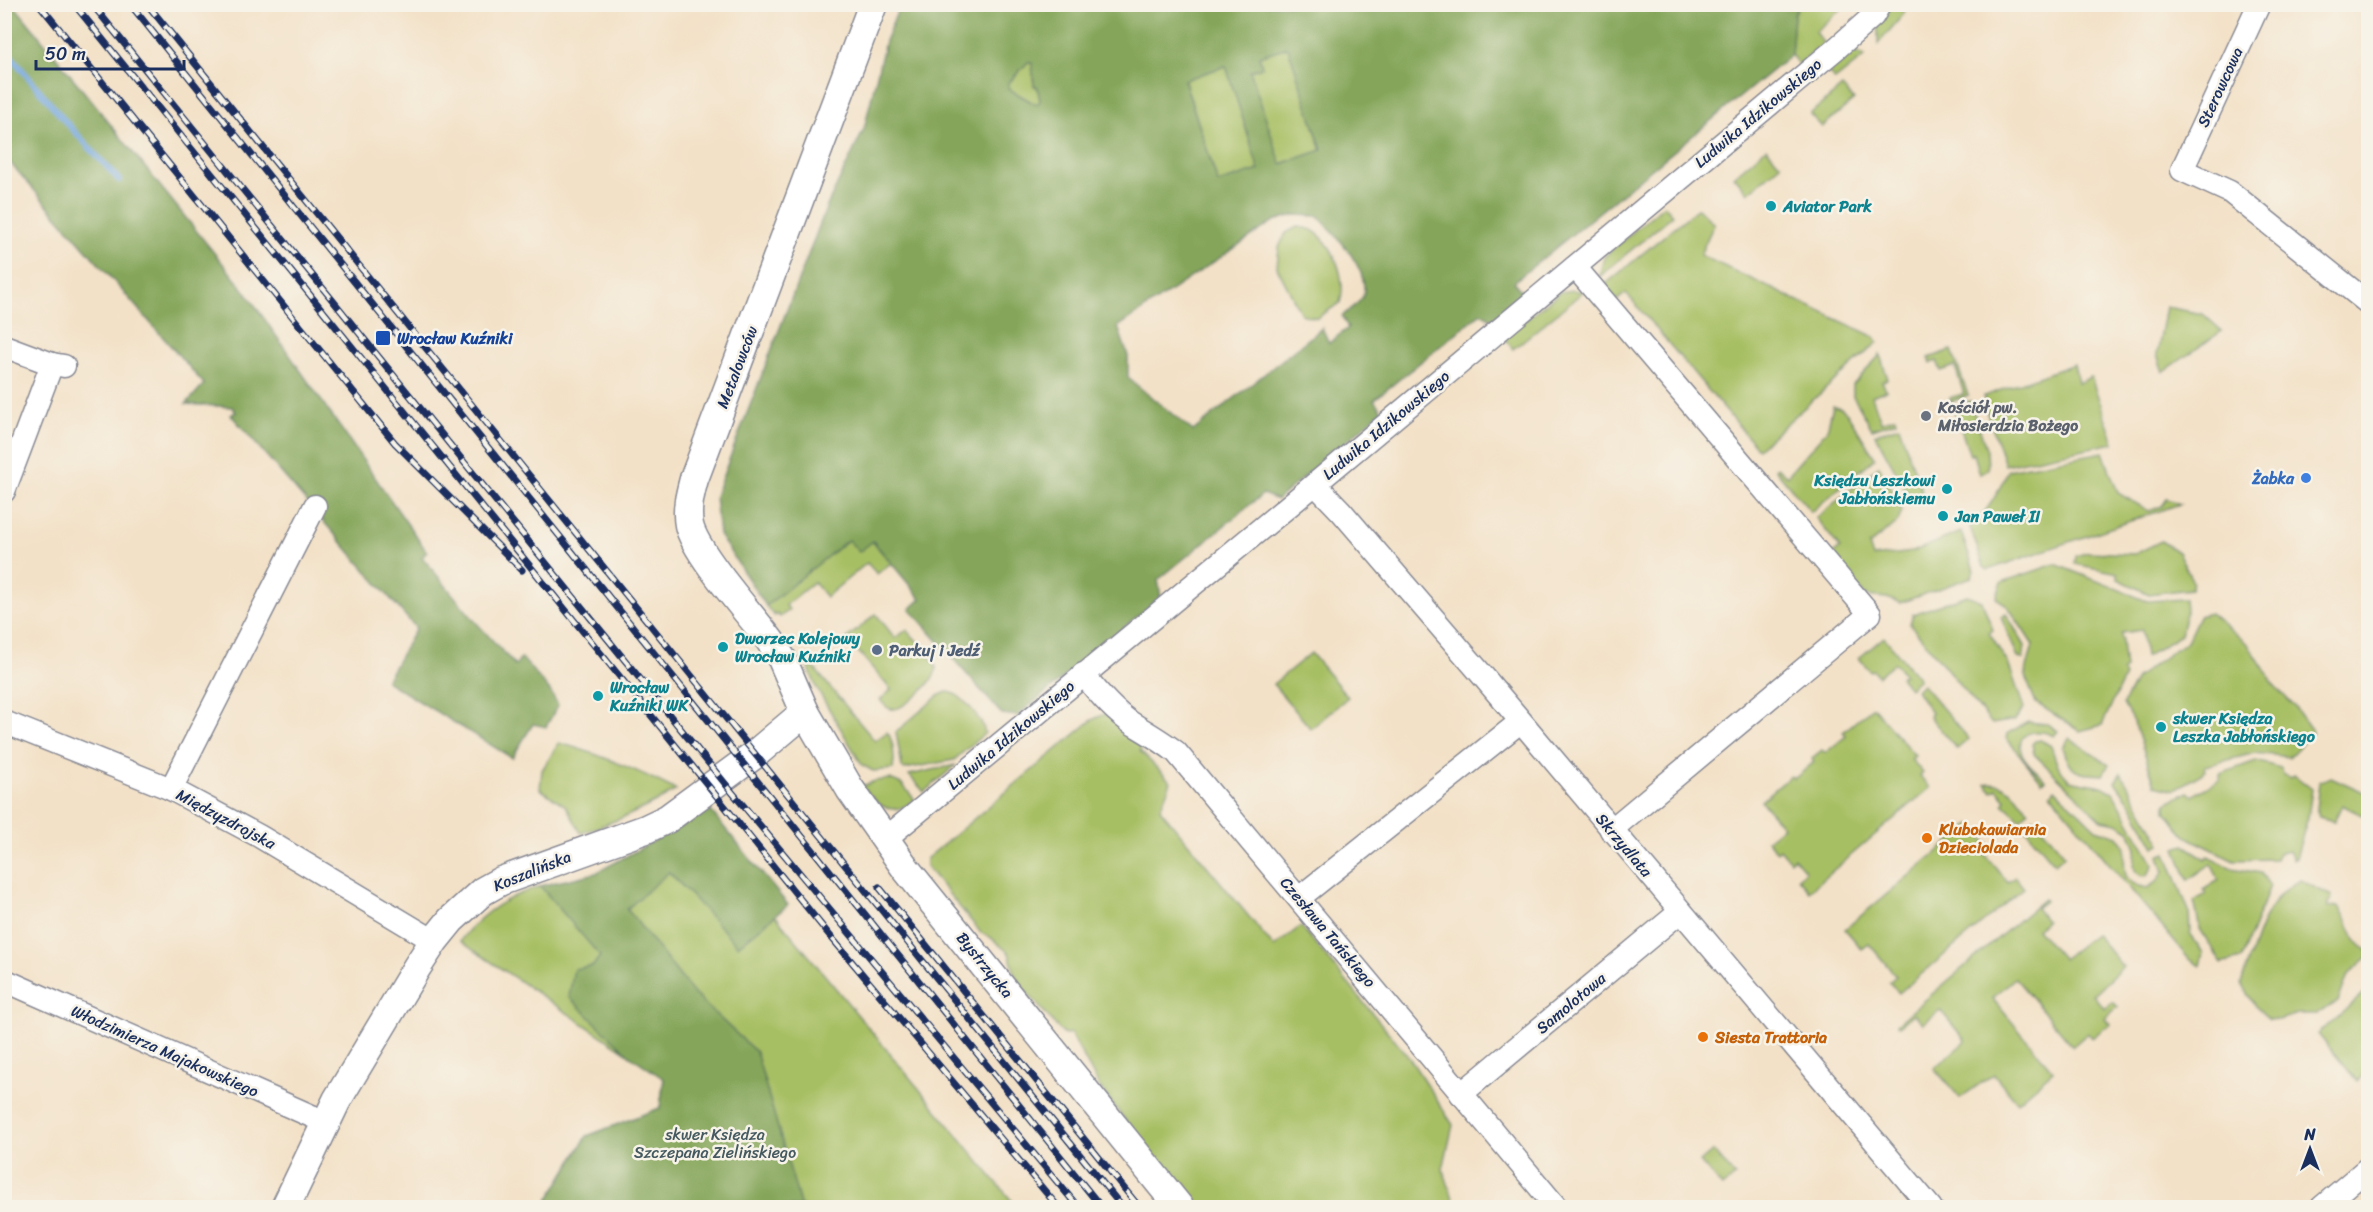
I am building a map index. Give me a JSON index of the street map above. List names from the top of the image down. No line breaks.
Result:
{"streets":{"street":["Sterowcowa","Ludwika Idzikowskiego","Metalowców","Międzyzdrojska","Skrzydlata","Koszalińska","Czesława Tańskiego","Bystrzycka","Samolotowa","Włodzimierza Majakowskiego"]},"crossings":[["Ludwika Idzikowskiego","Skrzydlata"],["Ludwika Idzikowskiego","Czesława Tańskiego"],["Ludwika Idzikowskiego","Bystrzycka"],["Metalowców","Koszalińska"],["Metalowców","Bystrzycka"],["Międzyzdrojska","Koszalińska"],["Skrzydlata","Samolotowa"],["Koszalińska","Bystrzycka"],["Koszalińska","Włodzimierza Majakowskiego"],["Czesława Tańskiego","Samolotowa"]],"parks":["skwer Księdza Szczepana Zielińskiego"],"places":{"other":["Aviator Park","Kościół pw. Miłosierdzia Bożego","Żabka","Księdzu Leszkowi Jabłońskiemu","Jan Paweł II","Dworzec Kolejowy Wrocław Kuźniki","Parkuj i Jedź","Wrocław Kuźniki WK","skwer Księdza Leszka Jabłońskiego","Klubokawiarnia Dzieciolada","Siesta Trattoria"],"transit":["Wrocław Kuźniki"]},"scale_bar":"50 m","north":"top"}
